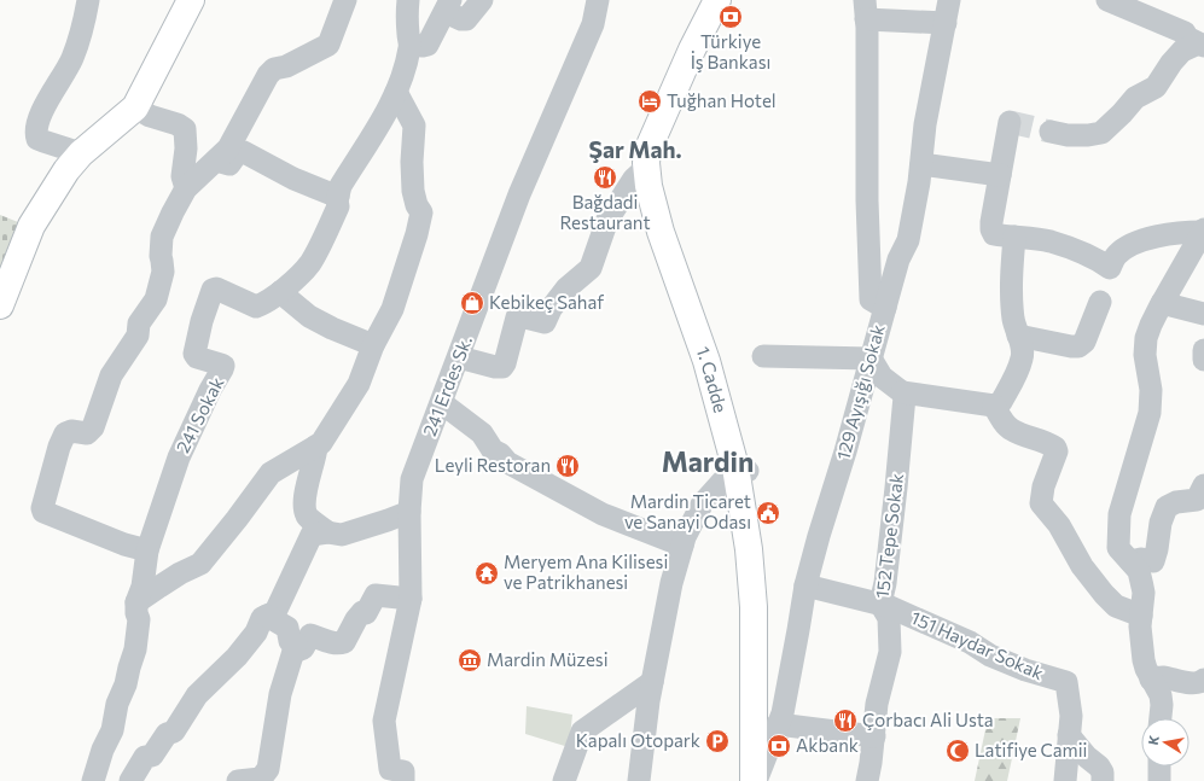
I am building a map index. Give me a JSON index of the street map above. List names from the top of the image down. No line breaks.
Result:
{"streets":{"main road":["1. Cadde"],"street":["241 Erdes Sk.","129 Ayışığı Sokak","241 Sokak","152 Tepe Sokak","151 Haydar Sokak"]},"crossings":[["1. Cadde","129 Ayışığı Sokak"],["129 Ayışığı Sokak","151 Haydar Sokak"],["152 Tepe Sokak","151 Haydar Sokak"]],"districts":["Şar Mah.","Mardin"],"places":{"bank":["Türkiye İş Bankası","Akbank"],"hotel":["Tuğhan Hotel"],"restaurant":["Bağdadi Restaurant","Leyli Restoran","Çorbacı Ali Usta"],"shop":["Kebikeç Sahaf"],"public building":["Mardin Ticaret ve Sanayi Odası"],"temple":["Meryem Ana Kilisesi ve Patrikhanesi"],"museum":["Mardin Müzesi"],"parking":["Kapalı Otopark"],"mosque":["Latifiye Camii"]},"north":"left"}
